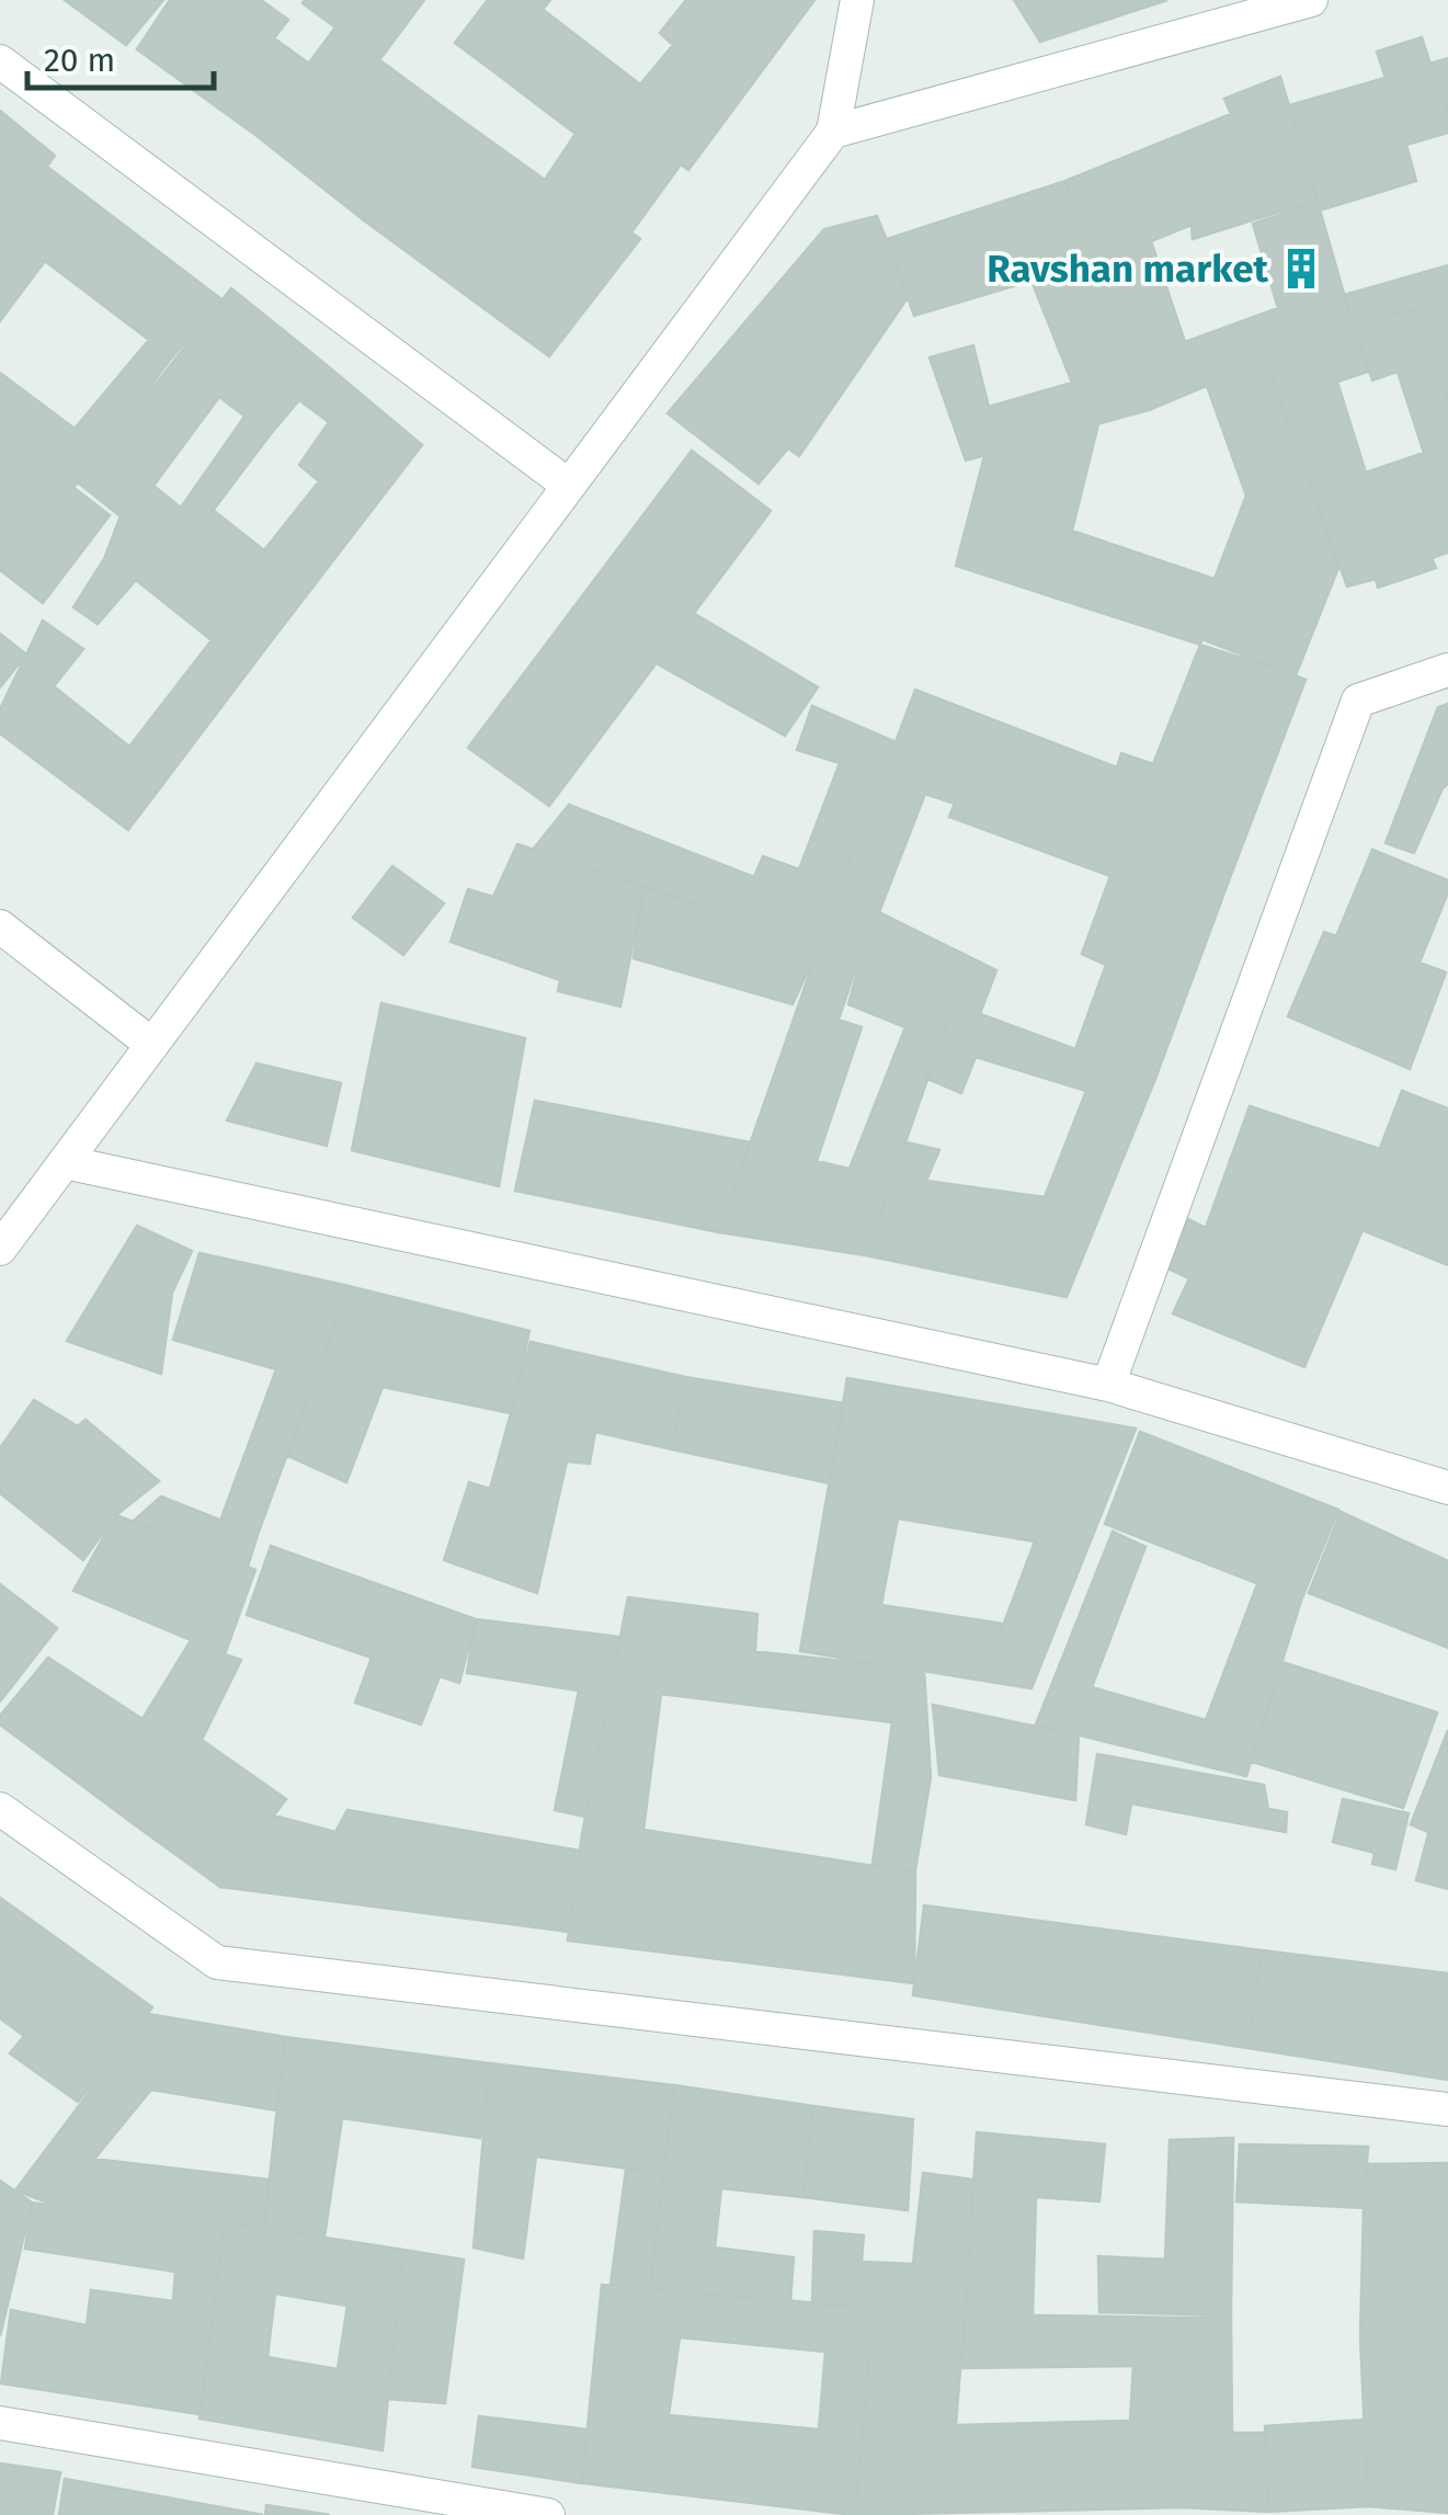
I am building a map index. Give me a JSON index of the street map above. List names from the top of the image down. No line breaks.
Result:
{"places":{"building":["Ravshan market"]},"scale_bar":"20 m"}
